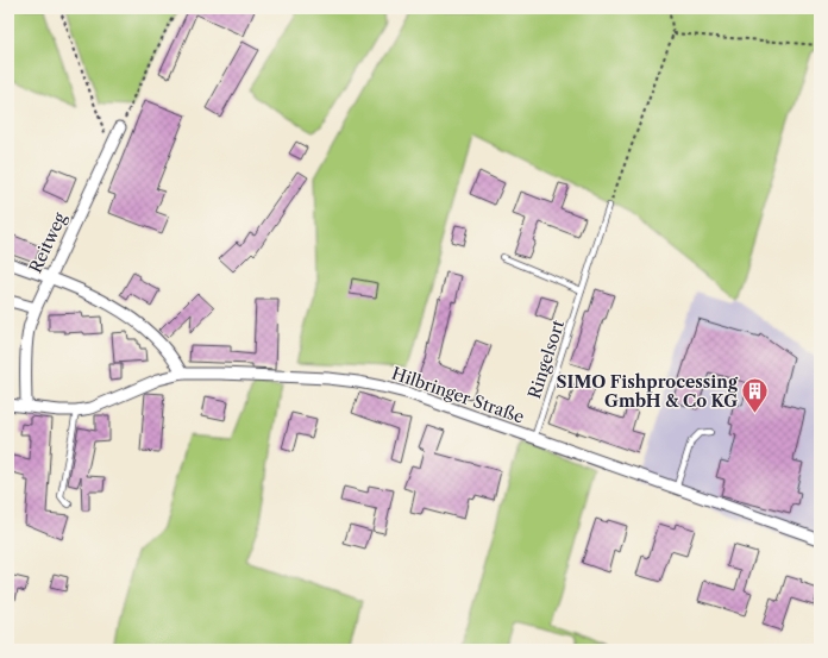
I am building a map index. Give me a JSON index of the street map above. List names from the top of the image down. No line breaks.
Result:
{"streets":{"street":["Reitweg","Hilbringer Straße"],"lane":["Ringelsort"]},"crossings":[["Reitweg","Hilbringer Straße"],["Ringelsort","Hilbringer Straße"]],"places":{"building":["SIMO Fishprocessing GmbH & Co KG"]}}
